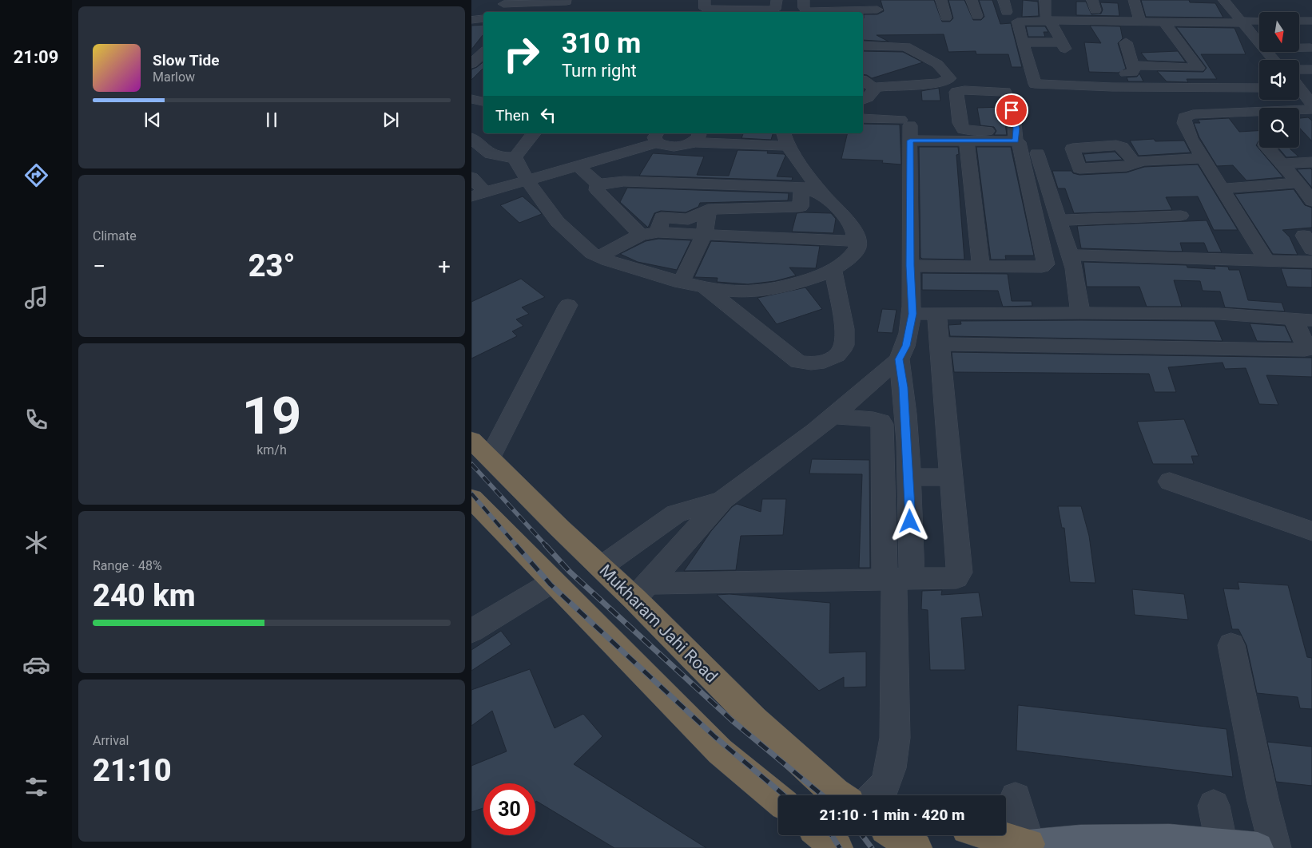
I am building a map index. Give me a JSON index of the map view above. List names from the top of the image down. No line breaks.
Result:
{"streets":{"highway":["Mukharam Jahi Road"]},"north":"bottom","page":{"tabs":"21:09","turn":["310 m","Turn right"],"song":["Slow Tide","Marlow"],"then":"Then","tile":["Climate",["19","km/h"],["Range · 48%","240 km"],["Arrival","21:10"]],"heat":["−","23°","+"],"limit":"30","trip":"21:10 · 1 min · 420 m"}}
